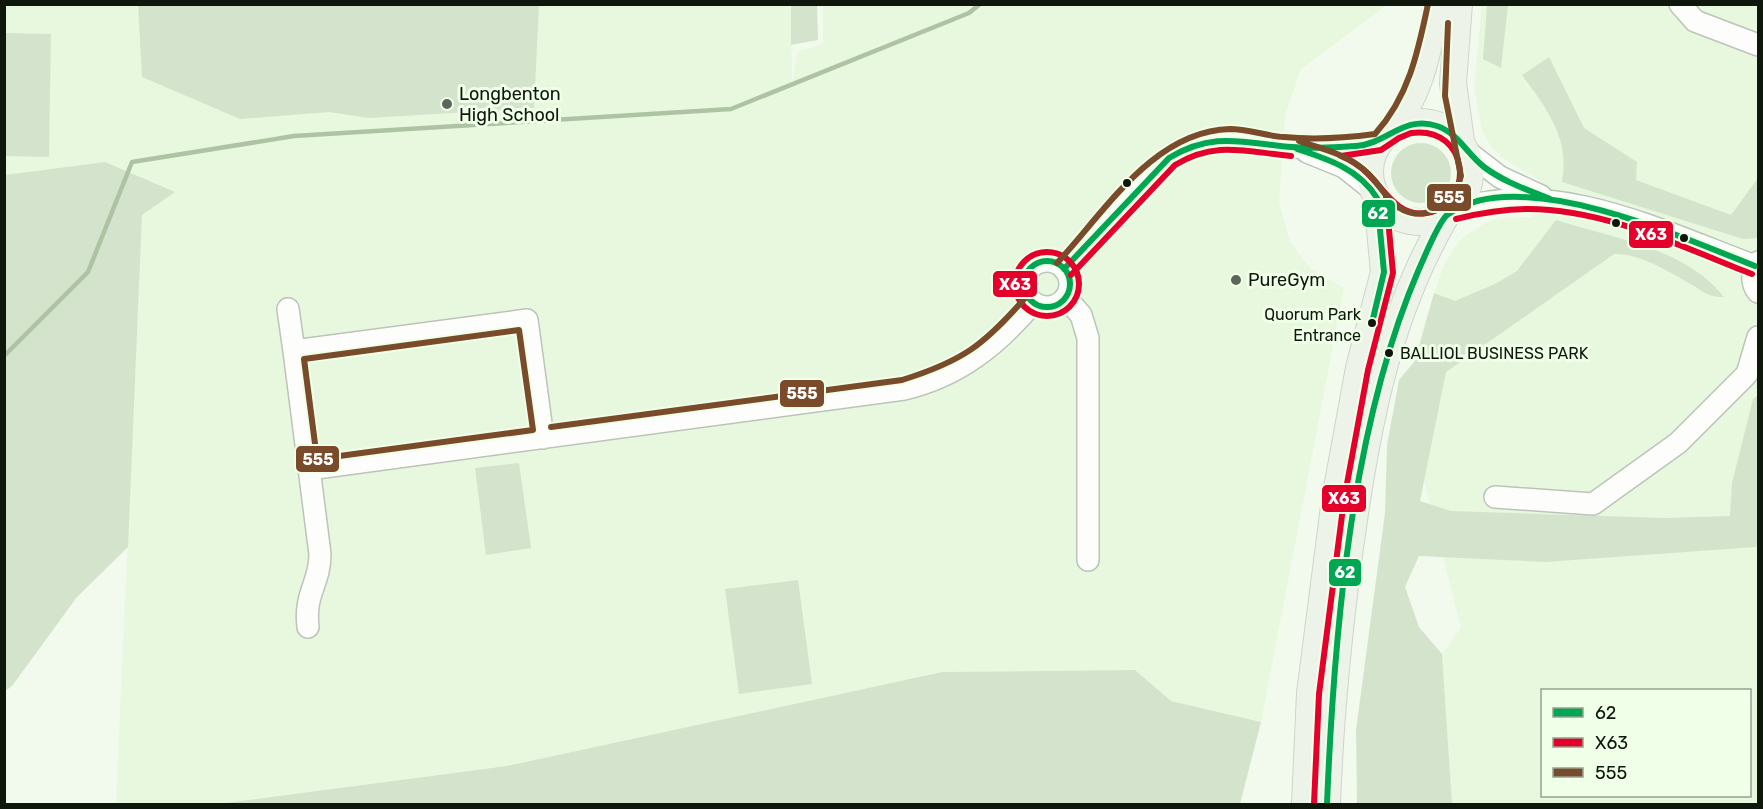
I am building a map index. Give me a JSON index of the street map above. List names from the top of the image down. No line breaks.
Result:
{"places":["Longbenton High School","PureGym","Quorum Park Entrance","BALLIOL BUSINESS PARK"],"lines":["transit line 555","transit line 62","transit line X63"],"legend":["62","X63","555"]}
